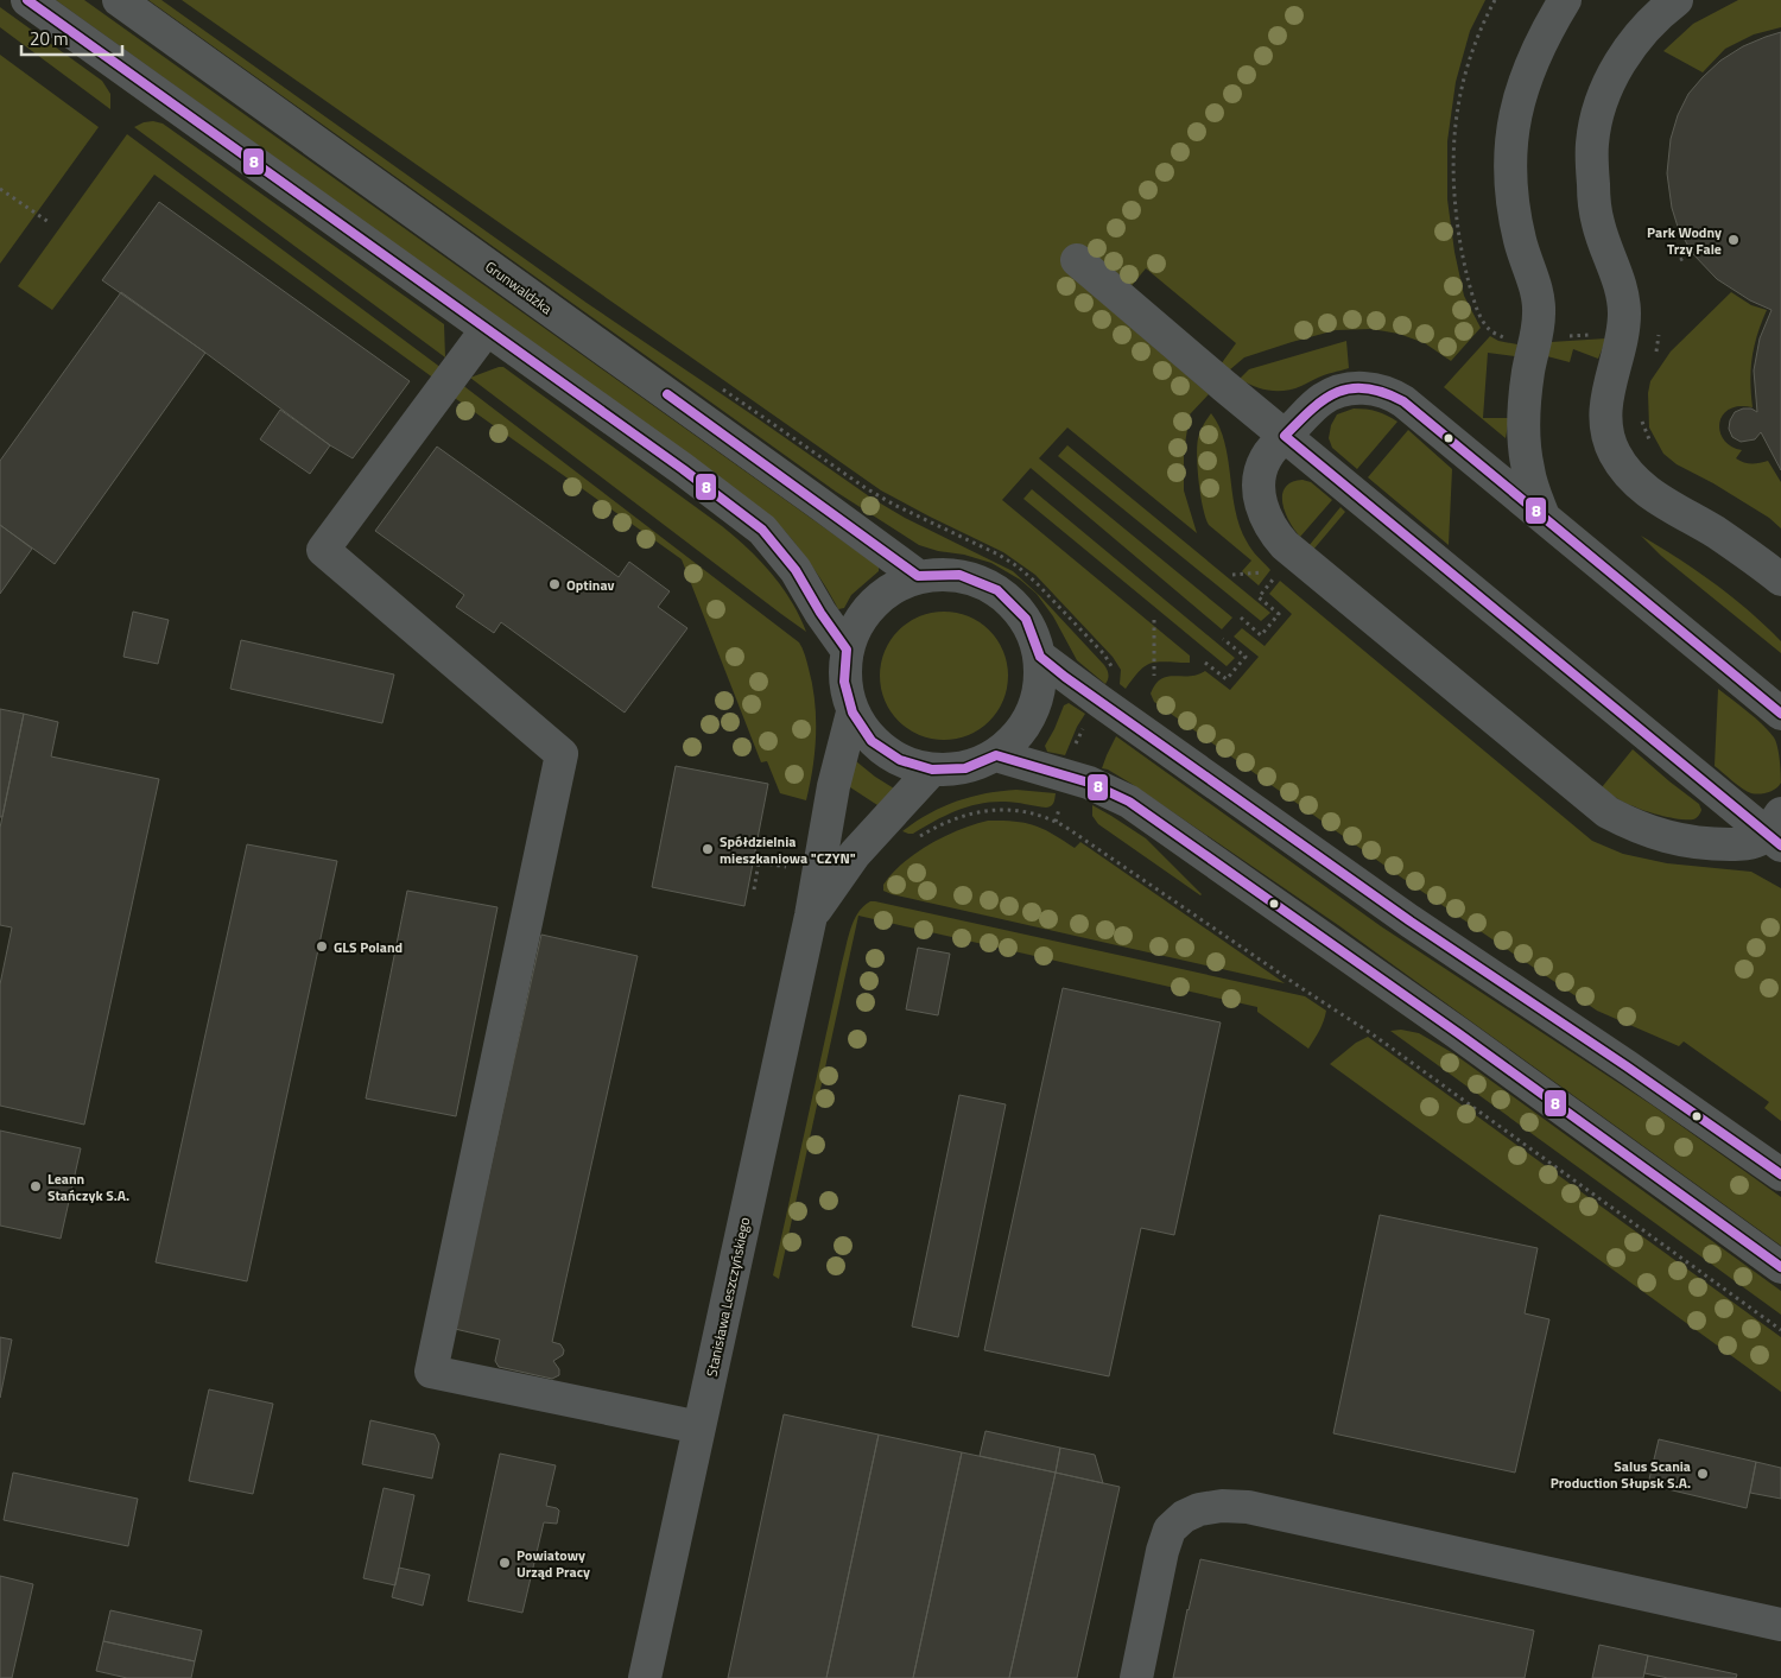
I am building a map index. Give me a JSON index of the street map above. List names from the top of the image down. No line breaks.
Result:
{"streets":{"street":["Grunwaldzka","Stanisława Leszczyńskiego"]},"crossings":[["Grunwaldzka","Stanisława Leszczyńskiego"]],"places":["Park Wodny Trzy Fale","Optinav","Spółdzielnia mieszkaniowa \"CZYN\"","GLS Poland","Leann Stańczyk S.A.","Salus Scania Production Słupsk S.A.","Powiatowy Urząd Pracy"],"lines":["transit line 8"],"scale_bar":"20 m"}
